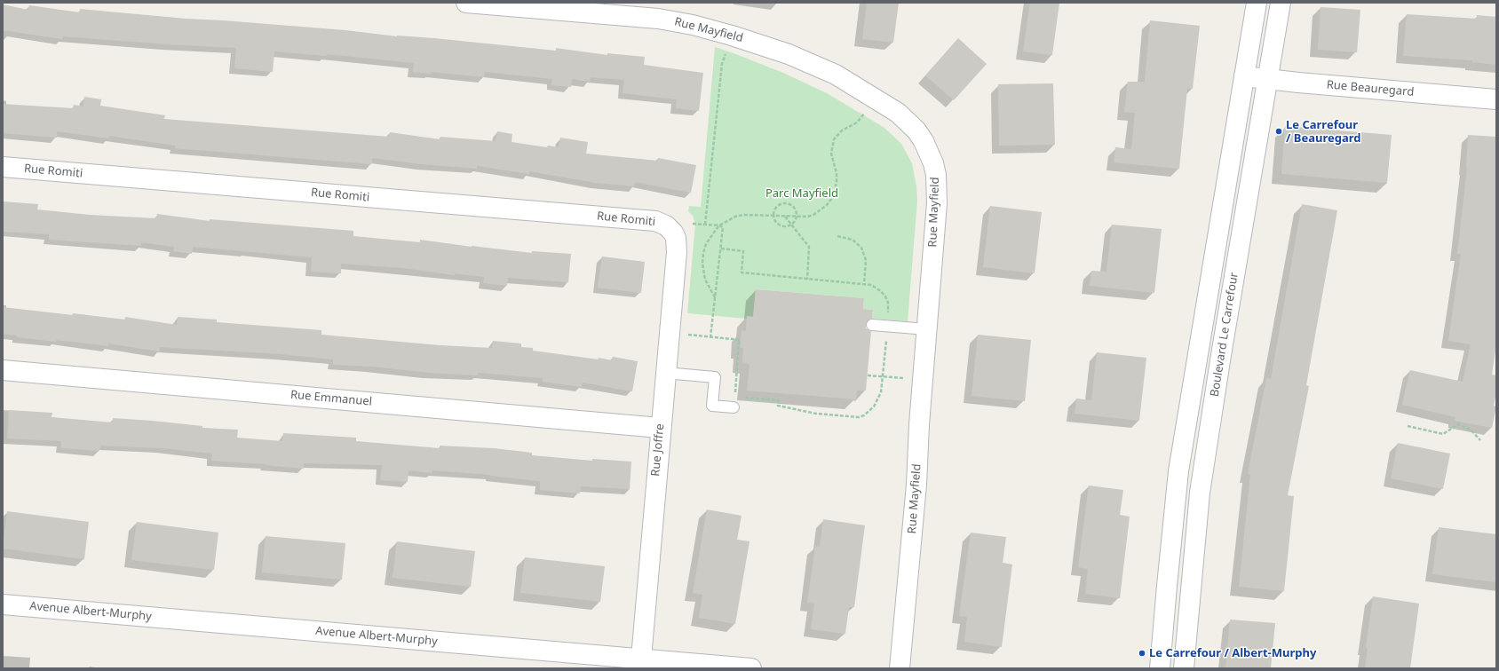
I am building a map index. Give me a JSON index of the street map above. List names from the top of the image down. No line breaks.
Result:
{"streets":{"street":["Rue Mayfield","Rue Beauregard","Rue Romiti","Boulevard Le Carrefour","Rue Emmanuel","Rue Joffre","Avenue Albert-Murphy"]},"crossings":[["Rue Beauregard","Boulevard Le Carrefour"],["Rue Romiti","Rue Joffre"],["Rue Emmanuel","Rue Joffre"],["Rue Joffre","Avenue Albert-Murphy"]],"parks":["Parc Mayfield"],"places":["Le Carrefour / Beauregard","Le Carrefour / Albert-Murphy"]}
